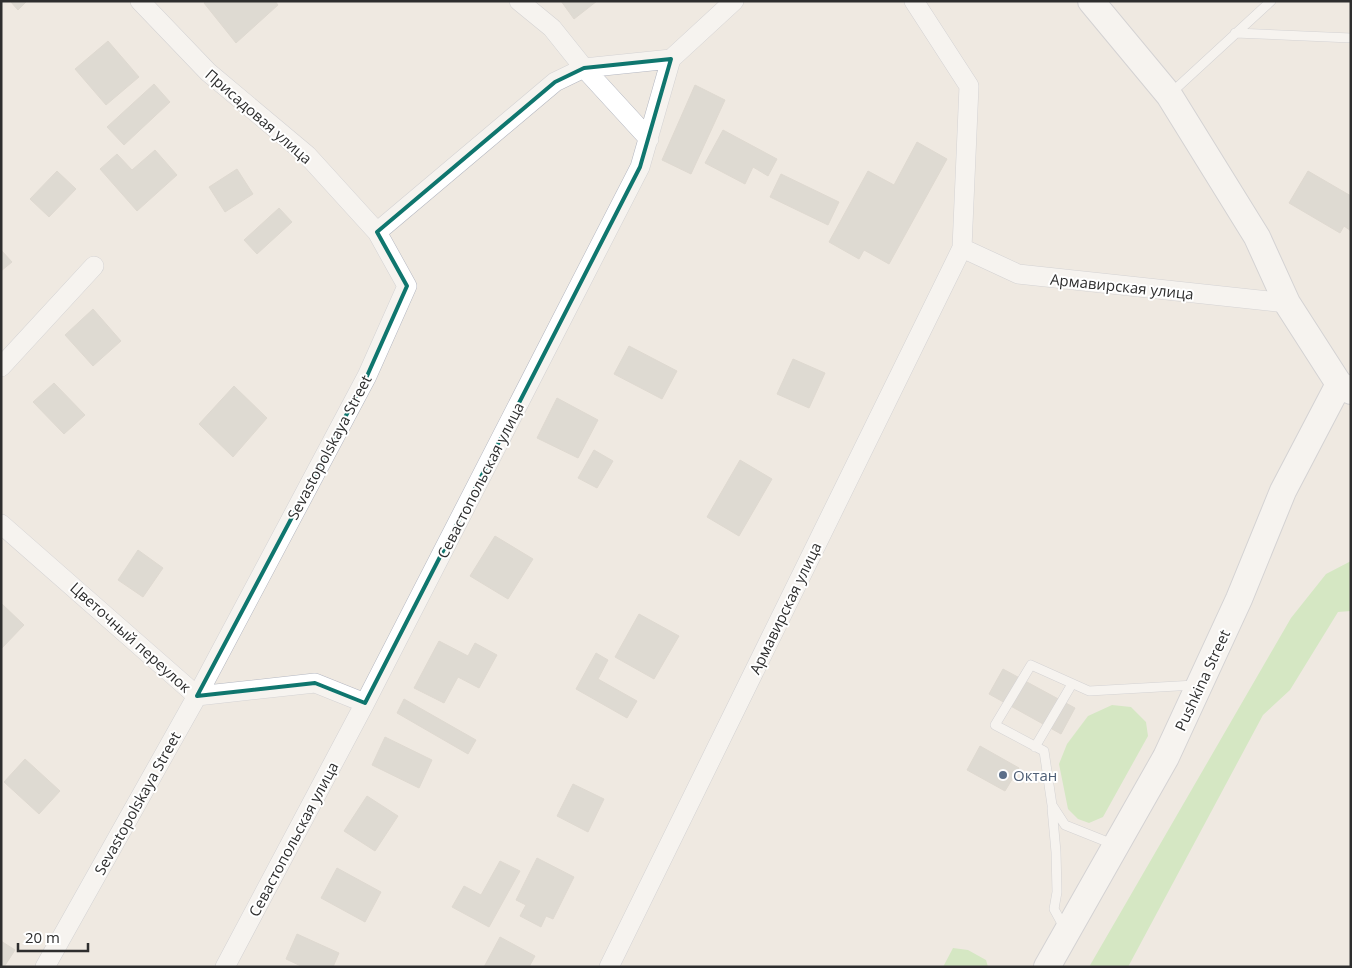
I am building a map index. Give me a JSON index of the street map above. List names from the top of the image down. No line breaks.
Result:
{"streets":{"main road":["Pushkina Street"],"street":["Присадовая улица","Армавирская улица","Sevastopolskaya Street","Севастопольская улица","Цветочный переулок"]},"crossings":[["Присадовая улица","Sevastopolskaya Street"],["Sevastopolskaya Street","Цветочный переулок"],["Севастопольская улица","Цветочный переулок"]],"places":["Октан"],"scale_bar":"20 m"}
